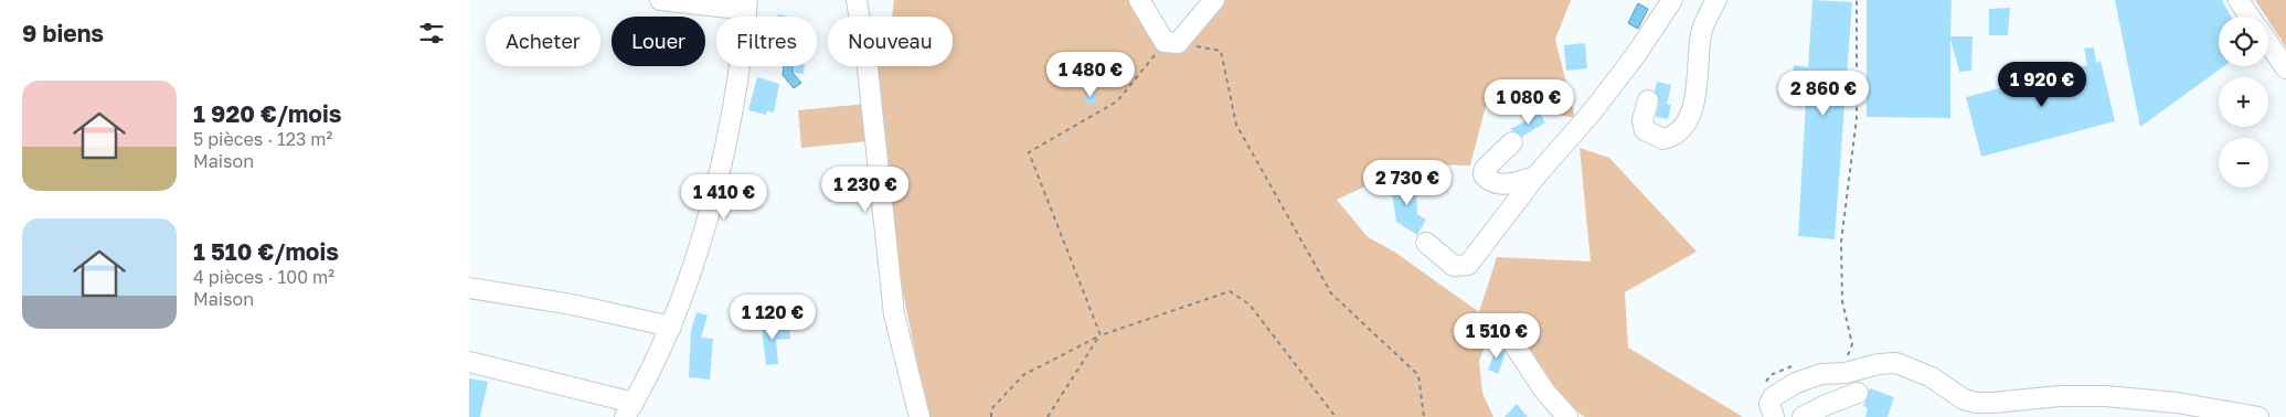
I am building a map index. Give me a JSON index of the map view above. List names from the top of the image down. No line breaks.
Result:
{"page":{"heading":"9 biens","map_buttons":["+","−"],"chip":["Acheter","Louer","Filtres","Nouveau"],"price":["1 480 €","1 920 €","2 860 €","1 080 €","2 730 €","1 230 €","1 410 €","1 120 €","1 510 €"],"list":[{"name":"1 920 €/mois","note":"5 pièces · 123 m² · Maison"},{"name":"1 510 €/mois","note":"4 pièces · 100 m² · Maison"}]}}
